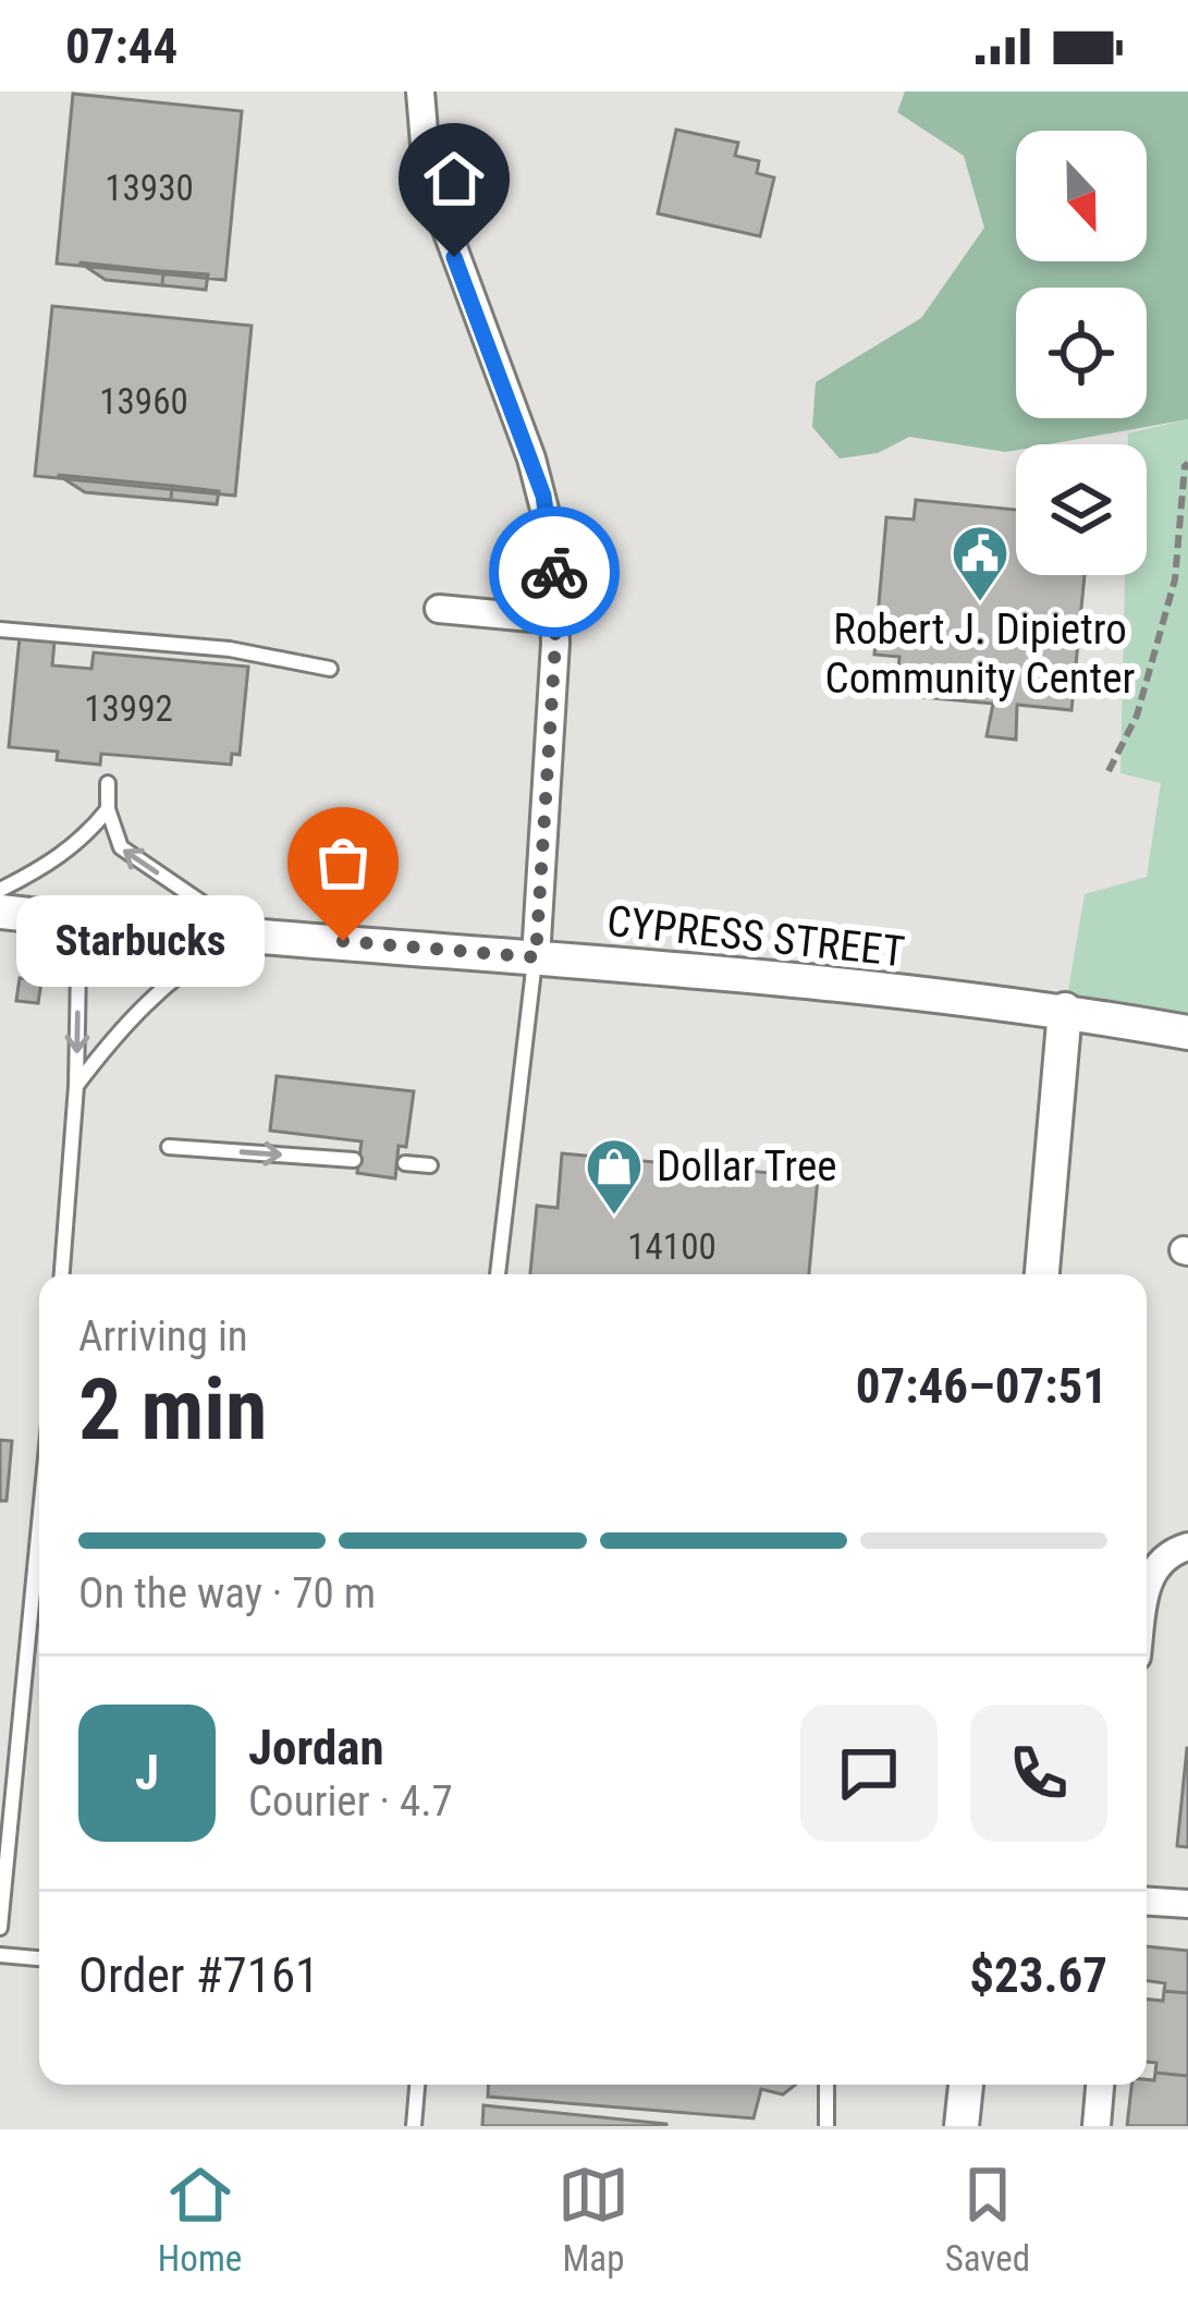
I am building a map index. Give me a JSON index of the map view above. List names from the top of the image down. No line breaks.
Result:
{"streets":{"street":["CYPRESS STREET"]},"places":{"public building":["Robert J. Dipietro Community Center"],"other":["Starbucks"],"shop":["Dollar Tree"]},"house_numbers":["13930","13960","13992","14100"],"north":"bottom","page":{"status":"07:44","bubble":"Starbucks","heading":["2 min","Arriving in","07:46–07:51"],"panel":["Jordan","Courier · 4.7","Order #7161","$23.67"],"bar":"On the way · 70 m","round":"J","tabs":["Home","Map","Saved"]}}
